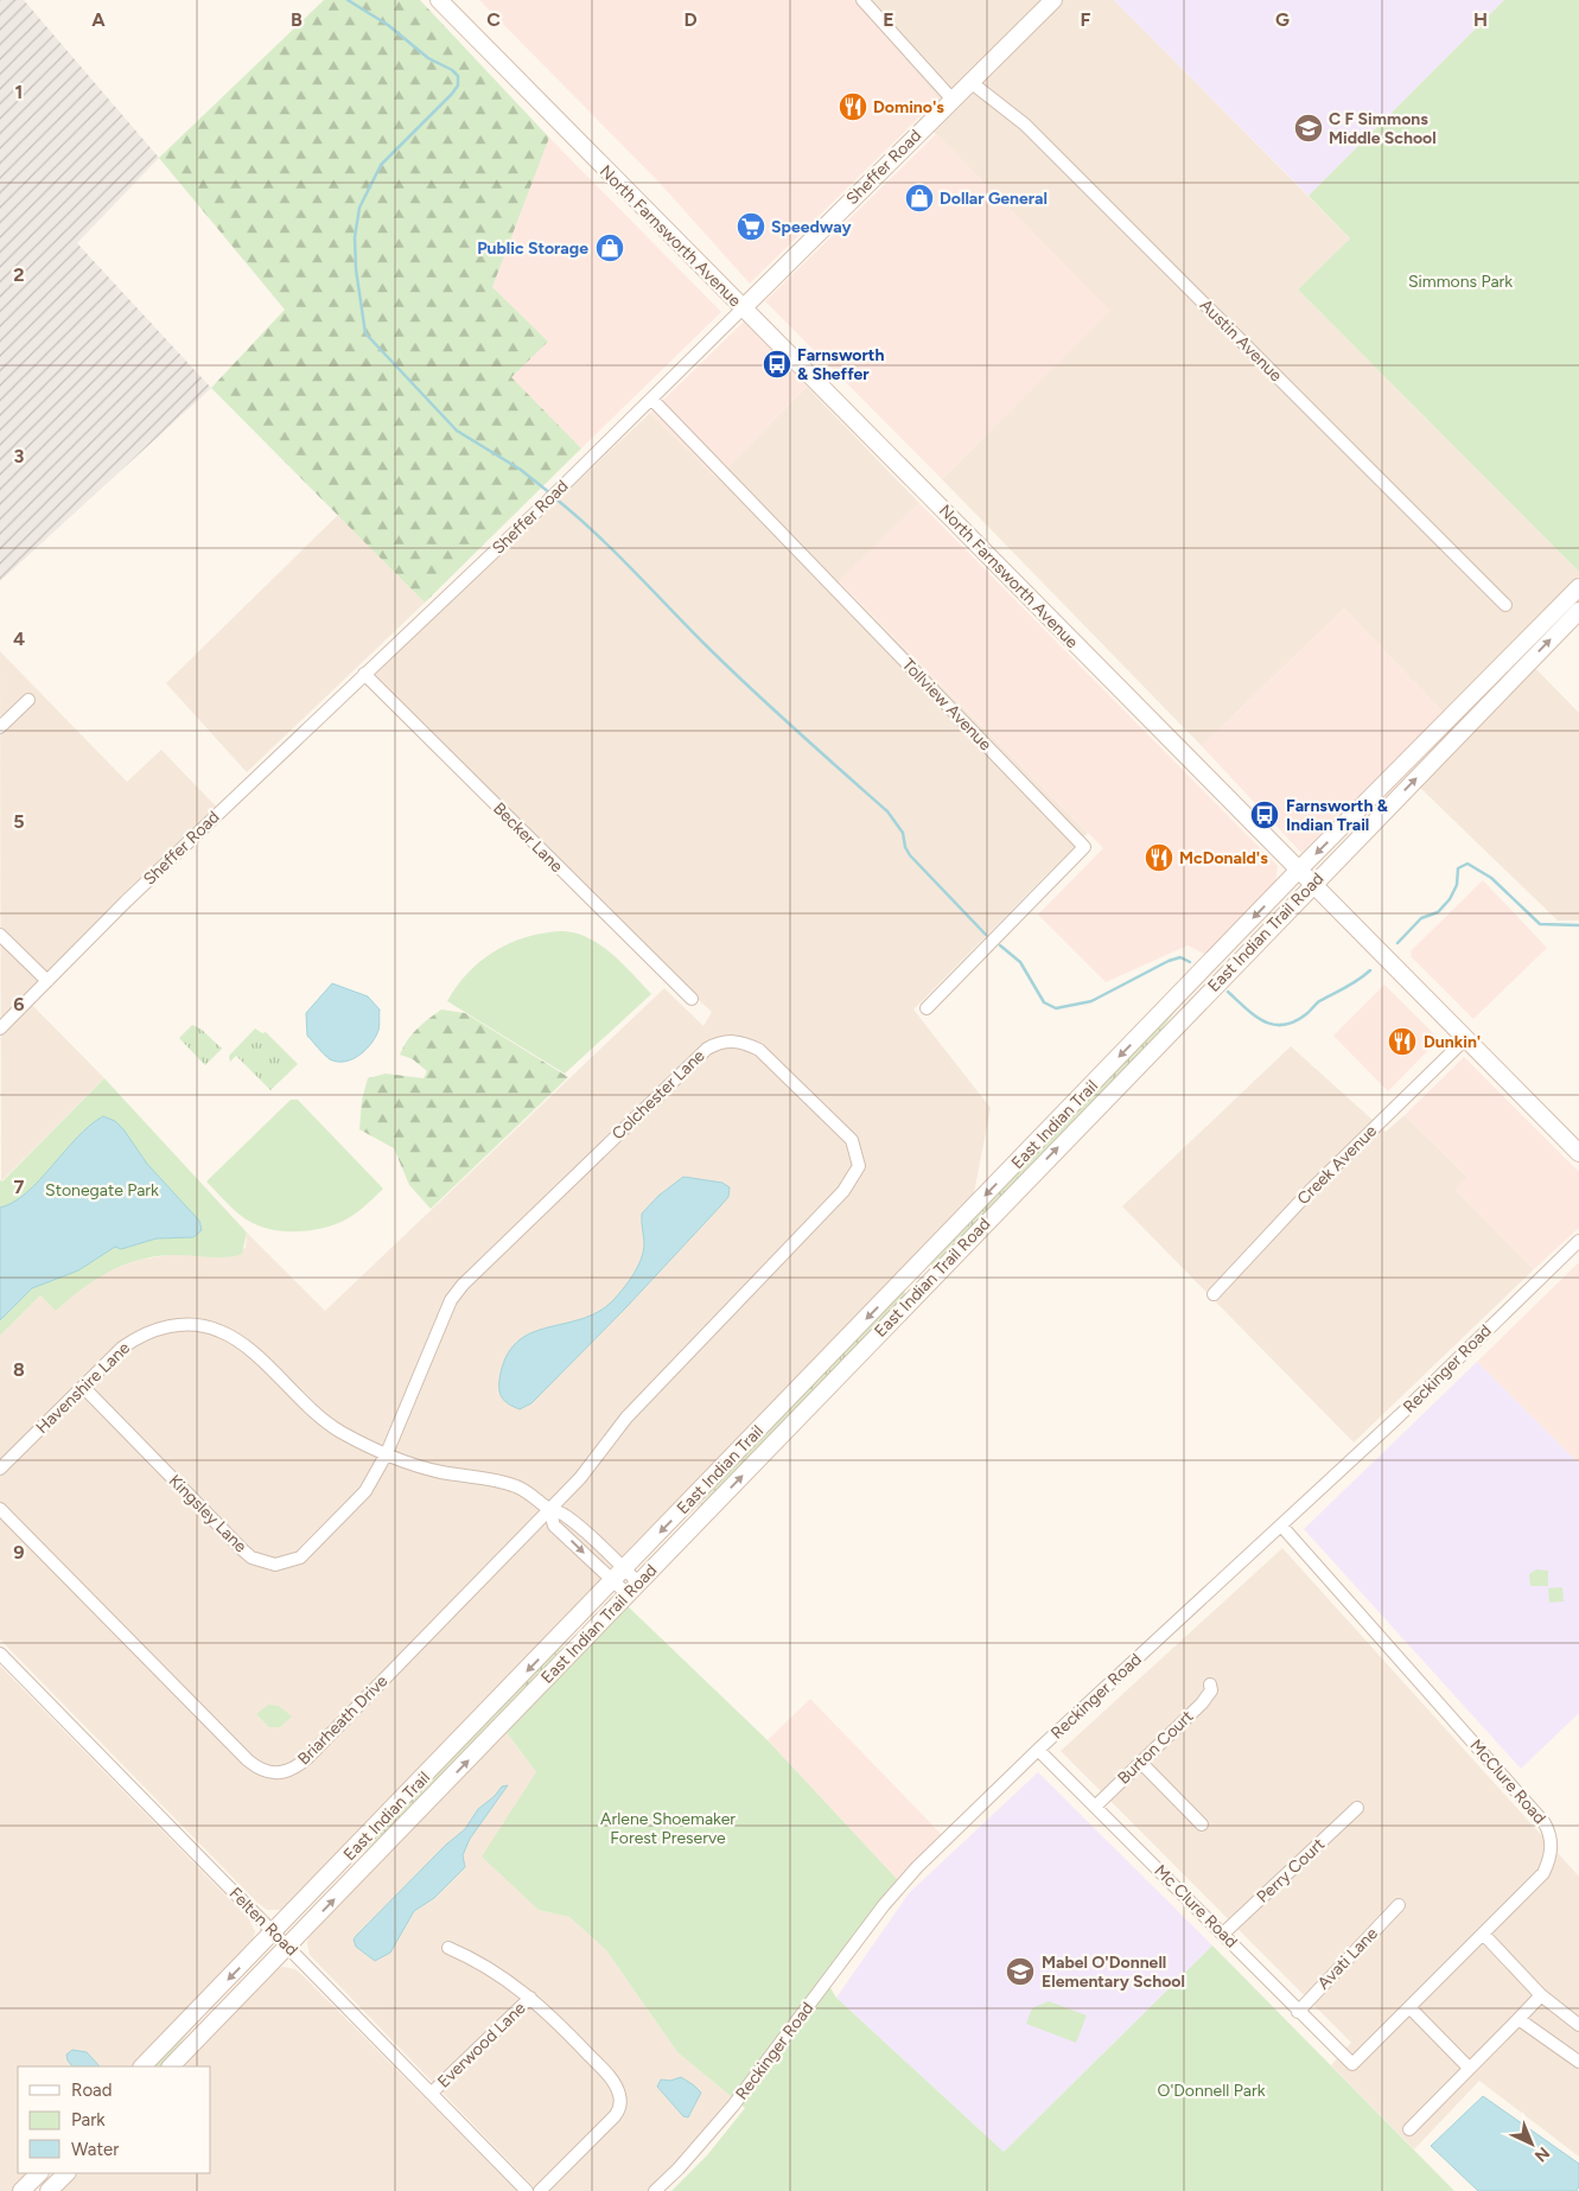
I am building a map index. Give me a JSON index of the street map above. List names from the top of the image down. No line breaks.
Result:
{"streets":{"main road":["Sheffer Road","North Farnsworth Avenue","East Indian Trail Road","East Indian Trail"],"street":["Austin Avenue","Tollview Avenue","Becker Lane","Colchester Lane","Creek Avenue","Reckinger Road","Havenshire Lane","Kingsley Lane","Briarheath Drive","Burton Court","McClure Road","Perry Court","Mc Clure Road","Felten Road","Avati Lane","Everwood Lane"]},"crossings":[["Sheffer Road","North Farnsworth Avenue"],["Sheffer Road","Austin Avenue"],["Sheffer Road","Tollview Avenue"],["Sheffer Road","Becker Lane"],["North Farnsworth Avenue","East Indian Trail Road"],["North Farnsworth Avenue","East Indian Trail"],["North Farnsworth Avenue","Creek Avenue"],["East Indian Trail Road","East Indian Trail"],["East Indian Trail Road","Havenshire Lane"],["East Indian Trail Road","Felten Road"],["Colchester Lane","Havenshire Lane"],["Colchester Lane","Kingsley Lane"],["Colchester Lane","Briarheath Drive"],["East Indian Trail","Havenshire Lane"],["East Indian Trail","Felten Road"],["Reckinger Road","McClure Road"],["Reckinger Road","Mc Clure Road"],["Havenshire Lane","Kingsley Lane"],["Havenshire Lane","Briarheath Drive"],["Burton Court","Mc Clure Road"],["McClure Road","Mc Clure Road"],["Perry Court","Mc Clure Road"],["Mc Clure Road","Avati Lane"],["Felten Road","Everwood Lane"]],"one_way":["East Indian Trail"],"parks":["Simmons Park","Stonegate Park","Arlene Shoemaker Forest Preserve","O'Donnell Park"],"places":{"restaurant":["Domino's","McDonald's","Dunkin'"],"school or university":["C F Simmons Middle School","Mabel O'Donnell Elementary School"],"shop":["Dollar General","Public Storage"],"supermarket":["Speedway"],"bus stop":["Farnsworth & Sheffer","Farnsworth & Indian Trail"]},"legend":["Road","Park","Water"],"north":"bottom right","grid":{"columns":["A","B","C","D","E","F","G","H"],"rows":["1","2","3","4","5","6","7","8","9"]}}
